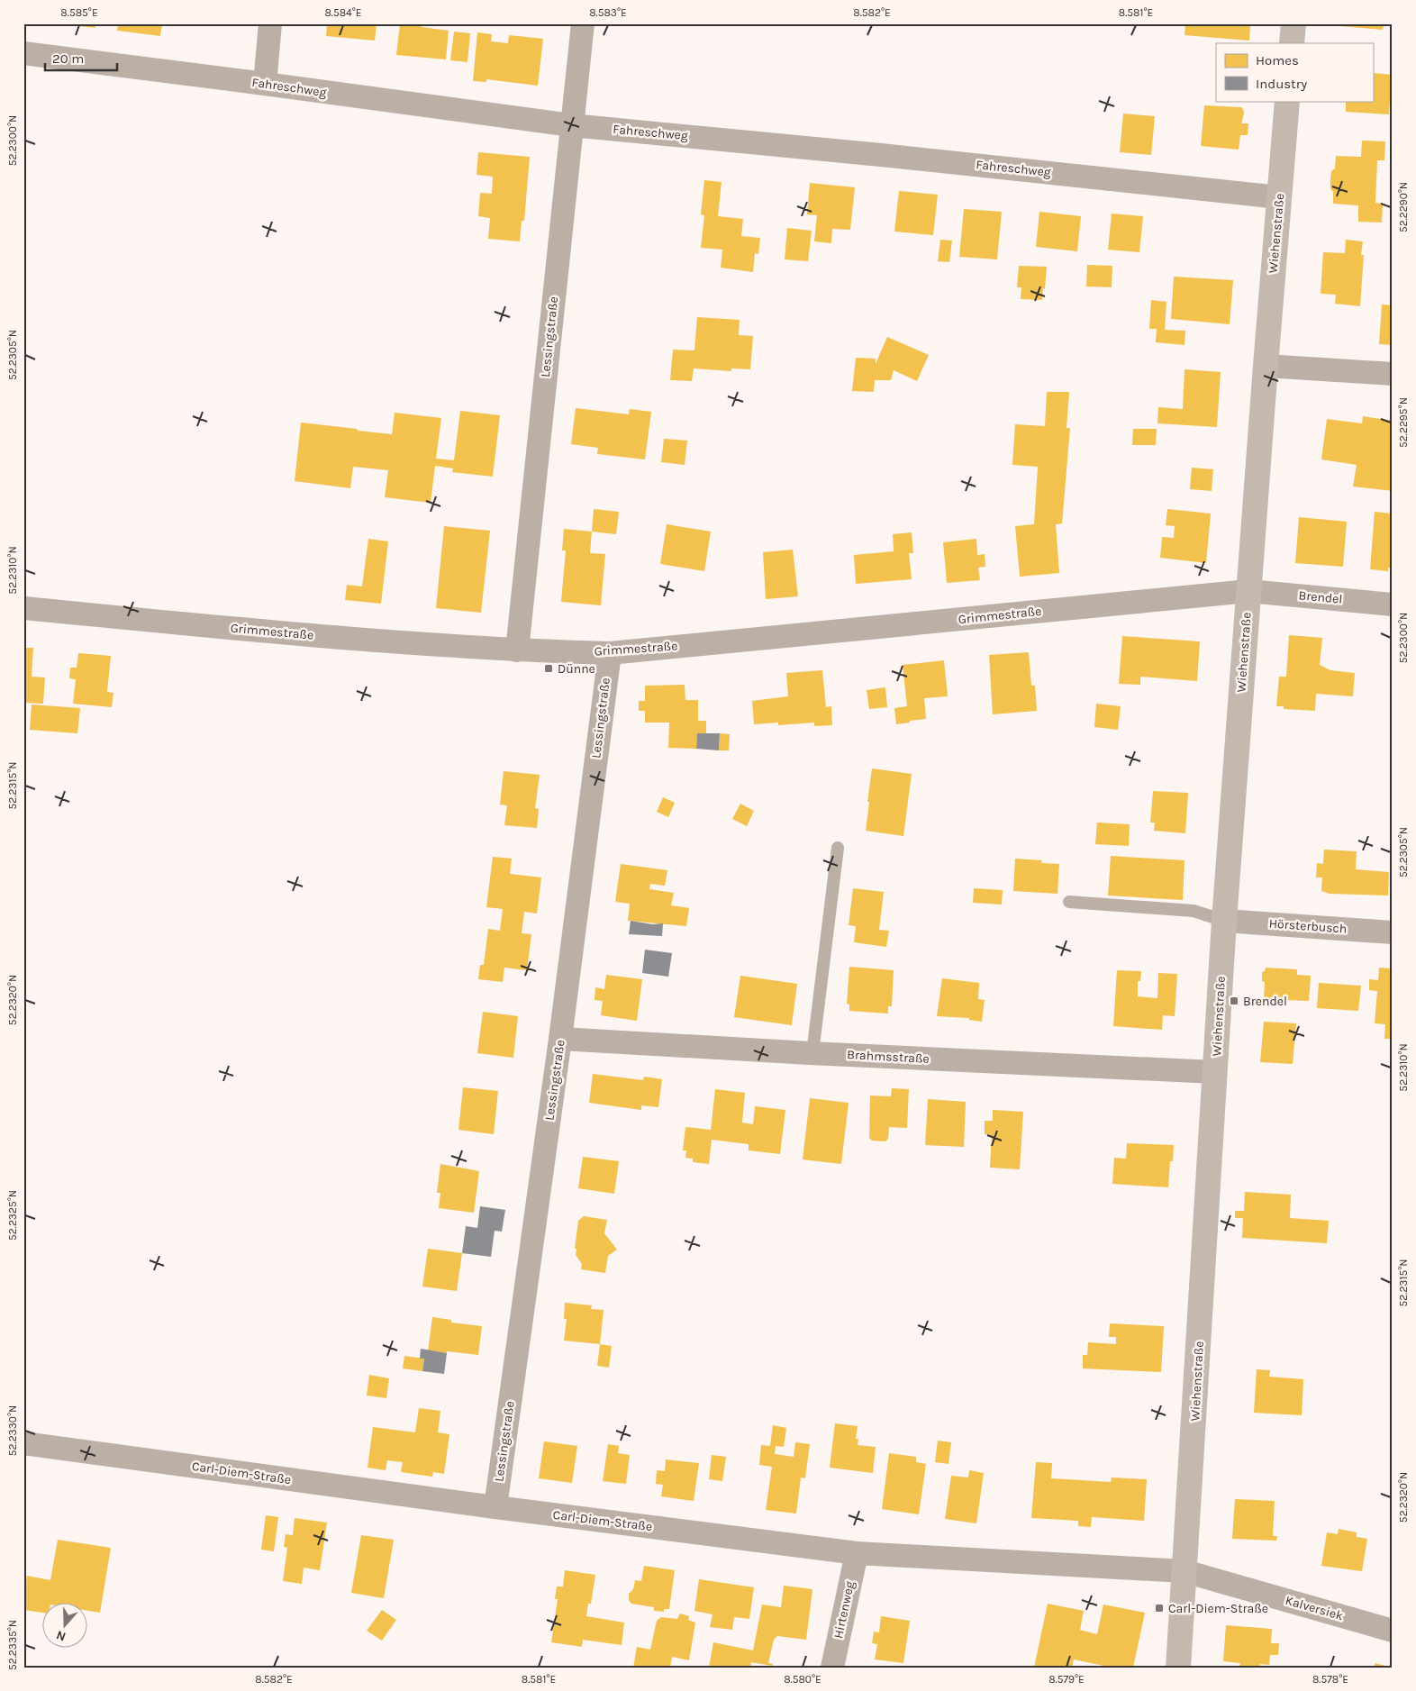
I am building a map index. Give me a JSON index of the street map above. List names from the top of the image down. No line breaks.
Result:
{"streets":{"street":["Fahreschweg","Wiehenstraße","Lessingstraße","Brendel","Grimmestraße","Hörsterbusch","Brahmsstraße","Carl-Diem-Straße","Kalversiek","Hirtenweg"]},"crossings":[["Fahreschweg","Wiehenstraße"],["Fahreschweg","Lessingstraße"],["Wiehenstraße","Brendel"],["Wiehenstraße","Grimmestraße"],["Wiehenstraße","Hörsterbusch"],["Wiehenstraße","Brahmsstraße"],["Wiehenstraße","Carl-Diem-Straße"],["Wiehenstraße","Kalversiek"],["Lessingstraße","Grimmestraße"],["Lessingstraße","Brahmsstraße"],["Lessingstraße","Carl-Diem-Straße"],["Brendel","Grimmestraße"],["Carl-Diem-Straße","Kalversiek"],["Carl-Diem-Straße","Hirtenweg"]],"places":{"transit":["Dünne","Brendel","Carl-Diem-Straße"]},"legend":["Homes","Industry"],"scale_bar":"20 m","north":"bottom","coordinates":["8.585°E","8.584°E","8.583°E","8.582°E","8.581°E","52.2300°N","52.2290°N","52.2305°N","52.2295°N","52.2310°N","52.2315°N","52.2320°N","52.2325°N","52.2330°N","52.2335°N","8.580°E","8.579°E","8.578°E"]}
